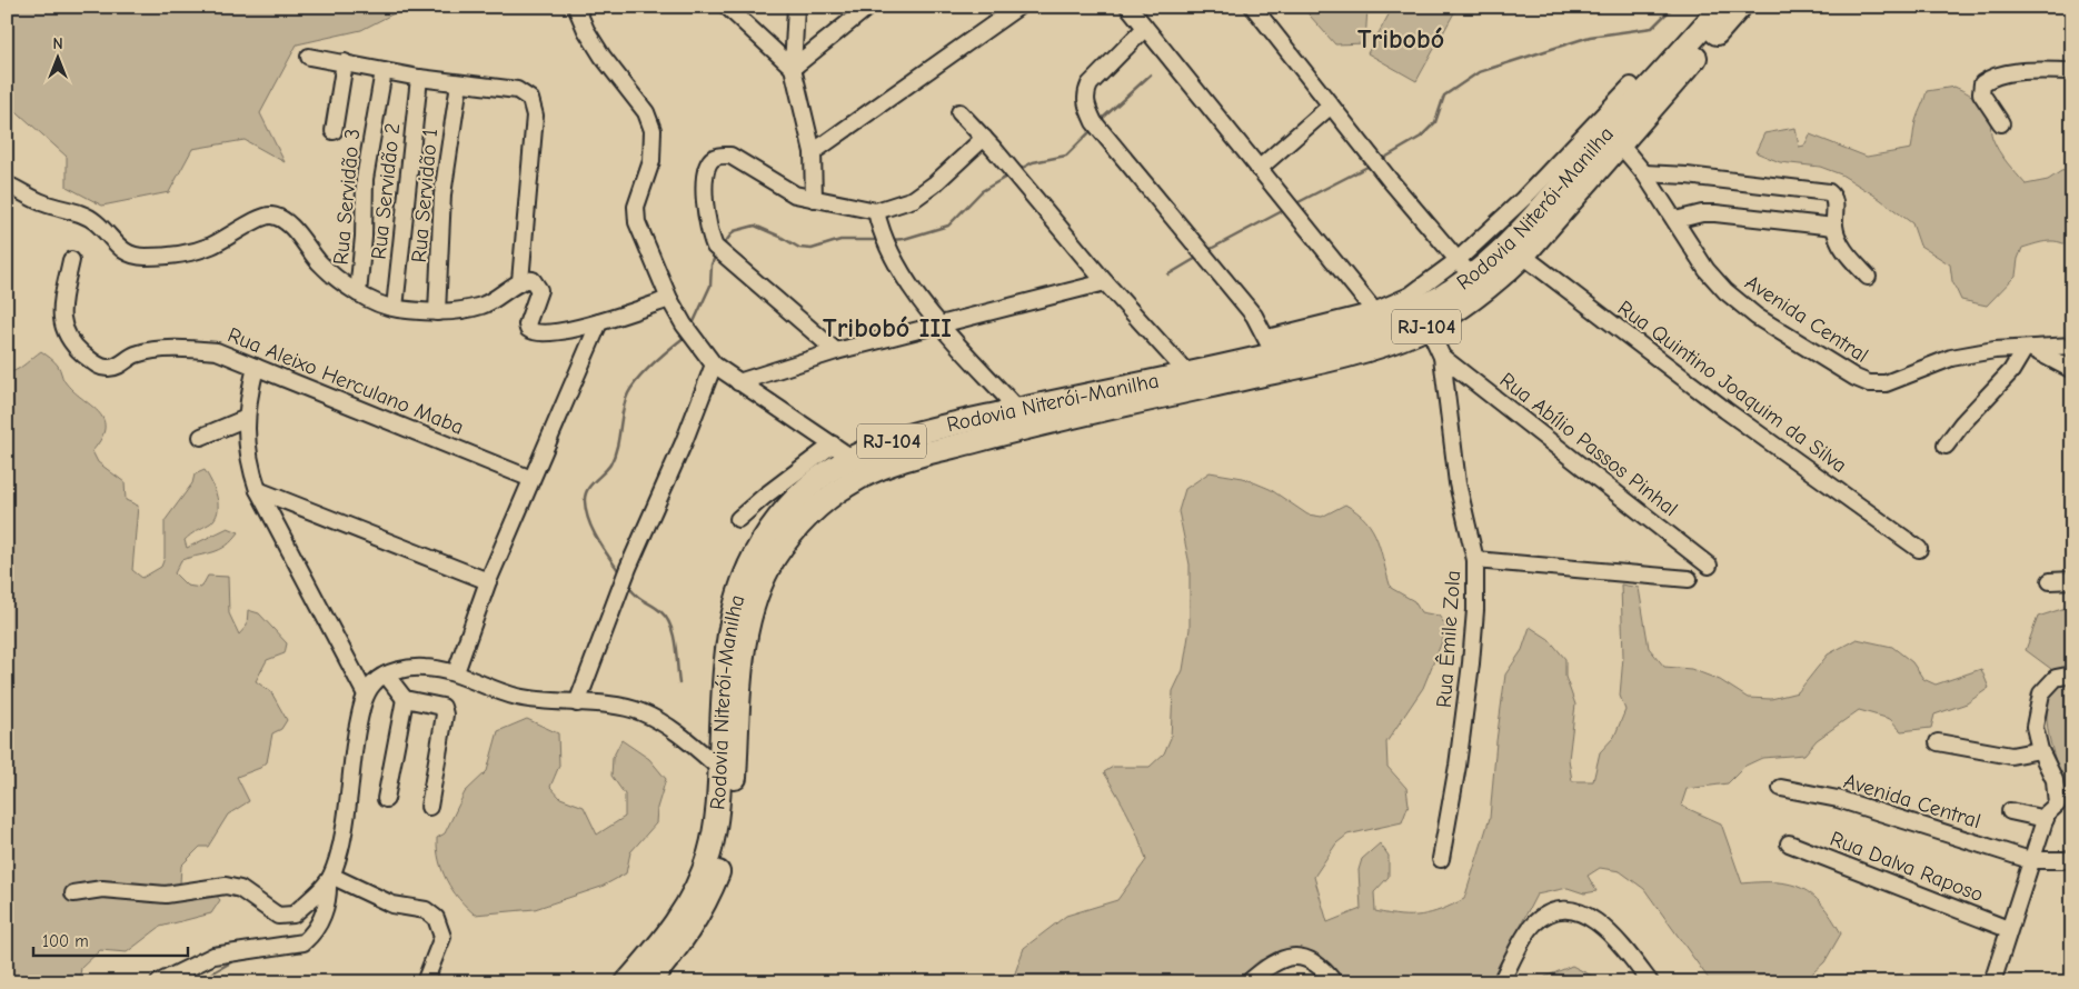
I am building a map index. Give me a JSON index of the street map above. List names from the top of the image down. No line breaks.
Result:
{"streets":{"highway":["Rodovia Niterói-Manilha","RJ-104"],"street":["Rua Servidão 2","Rua Servidão 1","Rua Servidão 3","Avenida Central","Rua Aleixo Herculano Maba","Rua Quintino Joaquim da Silva","Rua Abílio Passos Pinhal","Rua Êmile Zola","Rua Dalva Raposo"]},"crossings":[["Rodovia Niterói-Manilha","Avenida Central"],["Rodovia Niterói-Manilha","Rua Quintino Joaquim da Silva"],["Rodovia Niterói-Manilha","Rua Êmile Zola"],["Rua Abílio Passos Pinhal","Rua Êmile Zola"]],"districts":["Tribobó","Tribobó III"],"scale_bar":"100 m","north":"top"}
